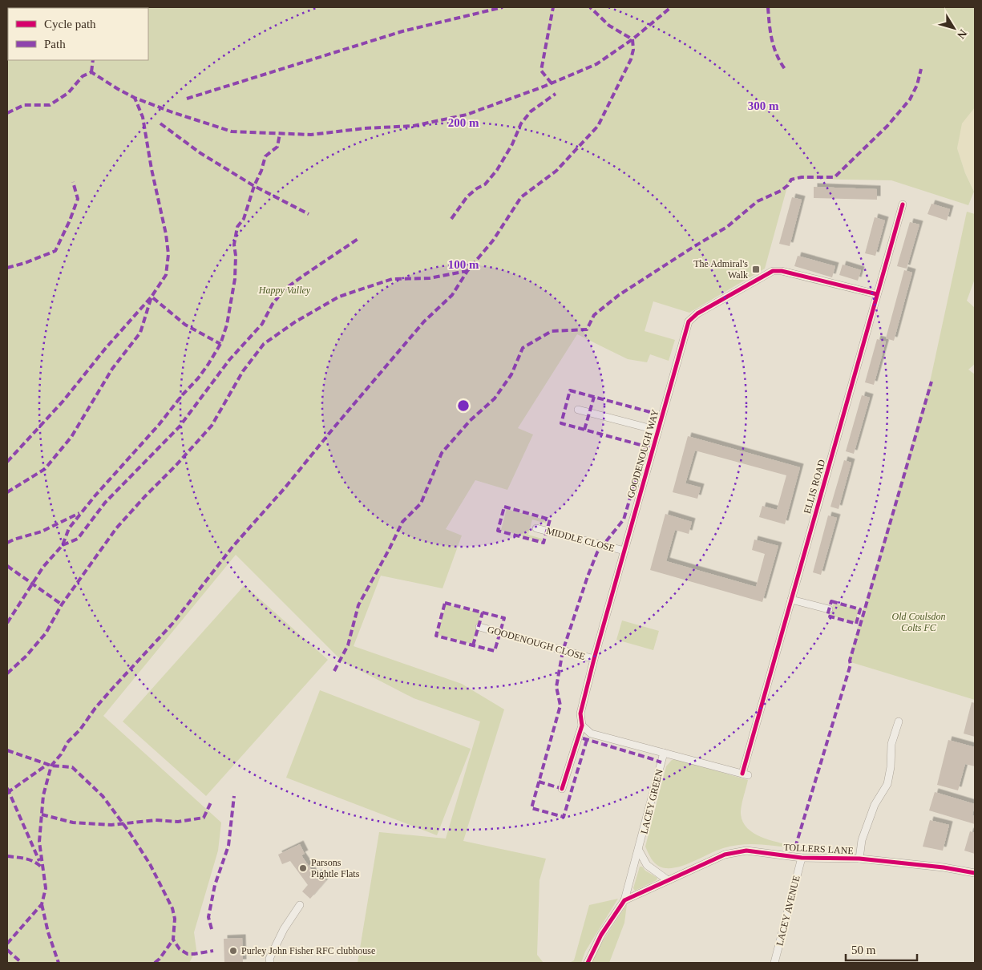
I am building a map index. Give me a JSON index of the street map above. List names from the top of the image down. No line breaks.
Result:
{"streets":{"street":["GOODENOUGH WAY","ELLIS ROAD","MIDDLE CLOSE","GOODENOUGH CLOSE","LACEY GREEN","TOLLERS LANE","LACEY AVENUE"]},"crossings":[["GOODENOUGH WAY","ELLIS ROAD"],["GOODENOUGH WAY","MIDDLE CLOSE"],["GOODENOUGH WAY","GOODENOUGH CLOSE"],["ELLIS ROAD","LACEY GREEN"],["LACEY GREEN","TOLLERS LANE"],["TOLLERS LANE","LACEY AVENUE"]],"parks":["Happy Valley","Old Coulsdon Colts FC"],"places":{"transit":["The Admiral's Walk"],"other":["Parsons Pightle Flats","Purley John Fisher RFC clubhouse"]},"legend":["Cycle path","Path"],"scale_bar":"50 m","north":"bottom right","rings":["300 m","200 m","100 m"]}
